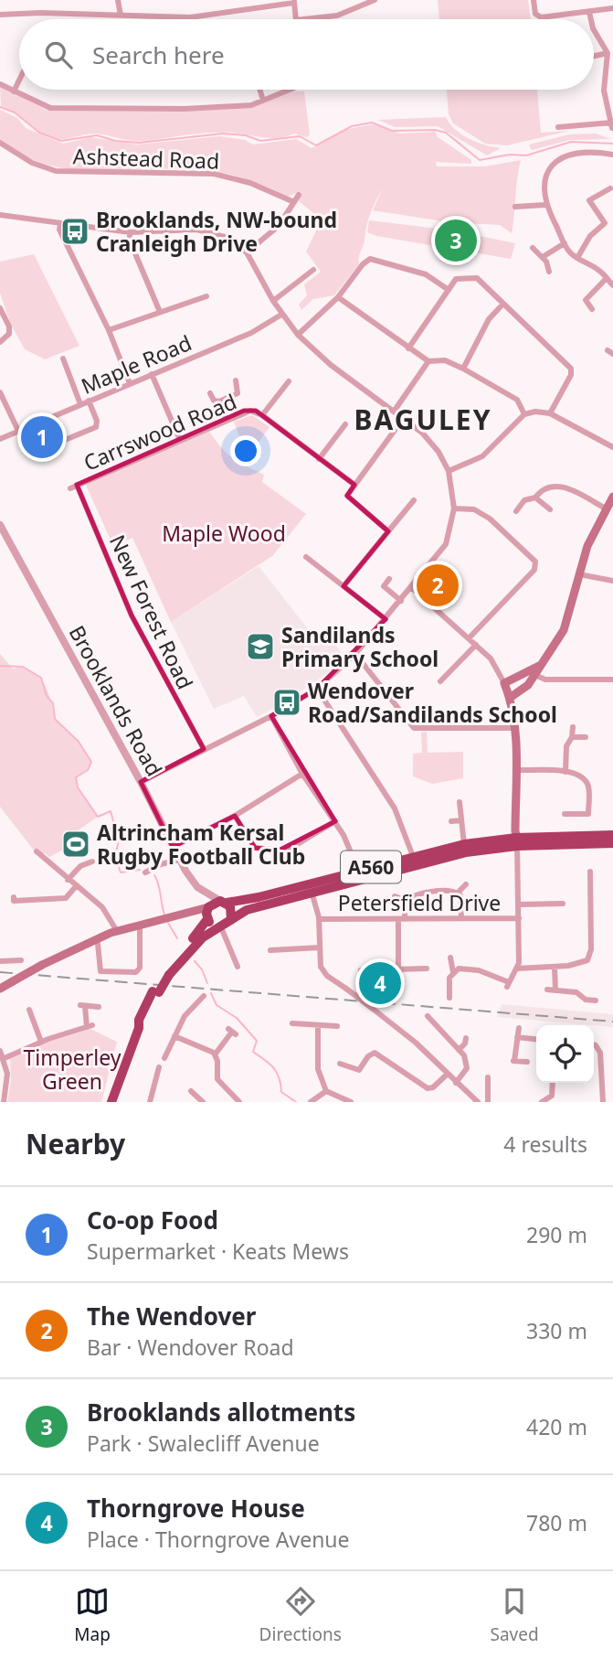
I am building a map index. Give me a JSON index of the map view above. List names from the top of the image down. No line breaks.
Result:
{"streets":{"highway":["A560"],"street":["Ashstead Road","Maple Road","Carrswood Road","New Forest Road","Brooklands Road","Petersfield Drive"]},"crossings":[["Carrswood Road","New Forest Road"],["Brooklands Road","A560"]],"districts":["BAGULEY"],"parks":["Maple Wood","Timperley Green"],"places":{"bus stop":["Brooklands, NW-bound Cranleigh Drive","Wendover Road/Sandilands School"],"school or university":["Sandilands Primary School"],"sports":["Altrincham Kersal Rugby Football Club"]},"page":{"search":"Search here","pins":["3","1","2","4"],"heading":["Nearby","4 results"],"list":[{"mark":"1","name":"Co-op Food","note":"Supermarket · Keats Mews","value":"290 m"},{"mark":"2","name":"The Wendover","note":"Bar · Wendover Road","value":"330 m"},{"mark":"3","name":"Brooklands allotments","note":"Park · Swalecliff Avenue","value":"420 m"},{"mark":"4","name":"Thorngrove House","note":"Place · Thorngrove Avenue","value":"780 m"}],"nav":["Map","Directions","Saved"]}}
